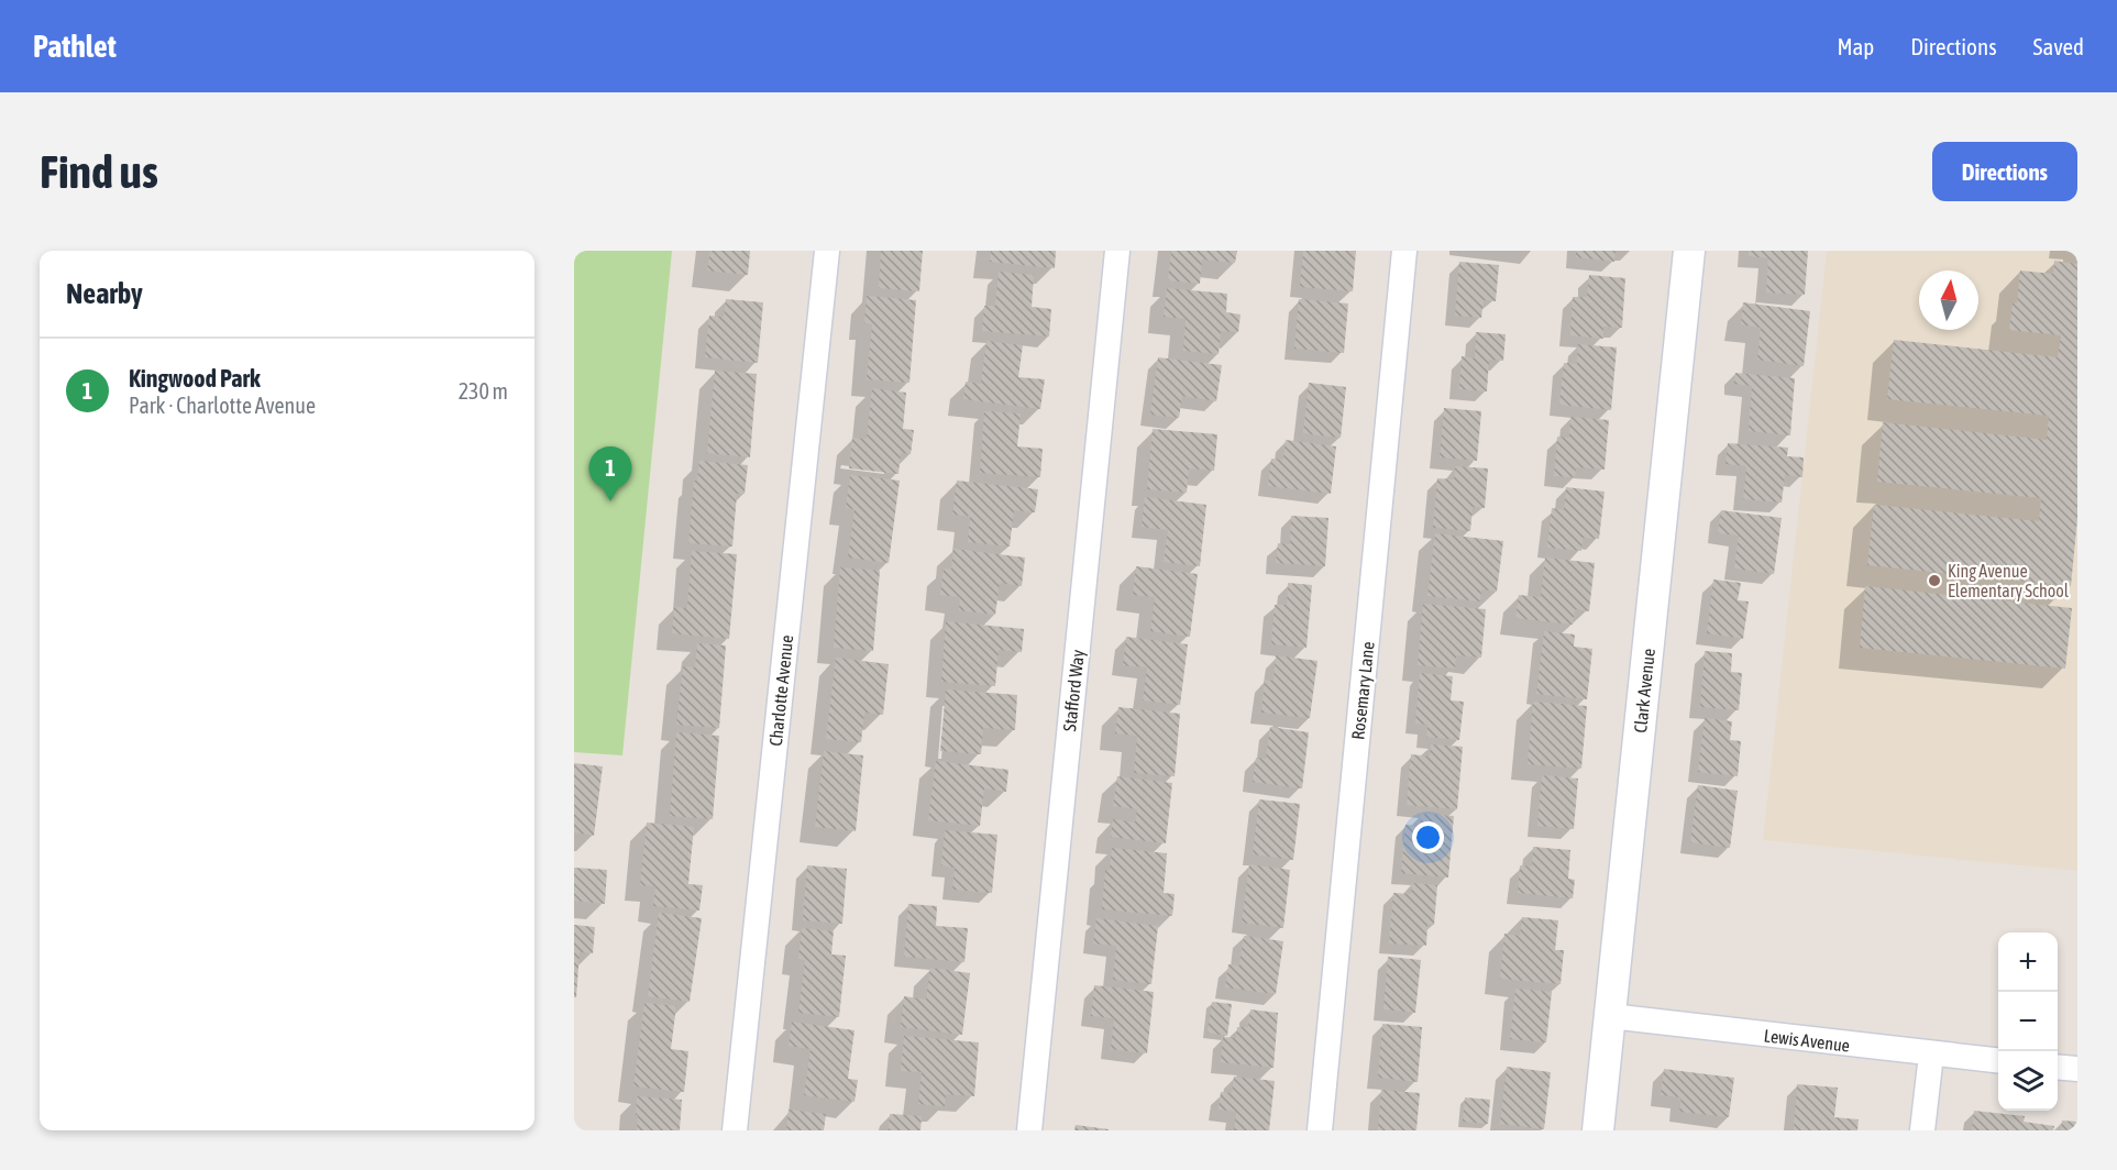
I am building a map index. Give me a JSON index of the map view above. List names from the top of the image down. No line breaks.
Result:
{"streets":{"street":["Charlotte Avenue","Stafford Way","Rosemary Lane","Clark Avenue","Lewis Avenue"]},"crossings":[["Clark Avenue","Lewis Avenue"]],"places":["King Avenue Elementary School"],"north":"top","page":{"header":"Pathlet","nav":["Map","Directions","Saved"],"buttons":"Directions","title":"Find us","heading":"Nearby","list":[{"mark":"1","name":"Kingwood Park","note":"Park · Charlotte Avenue","value":"230 m"}],"pins":"1","map_buttons":["+","−"]}}
